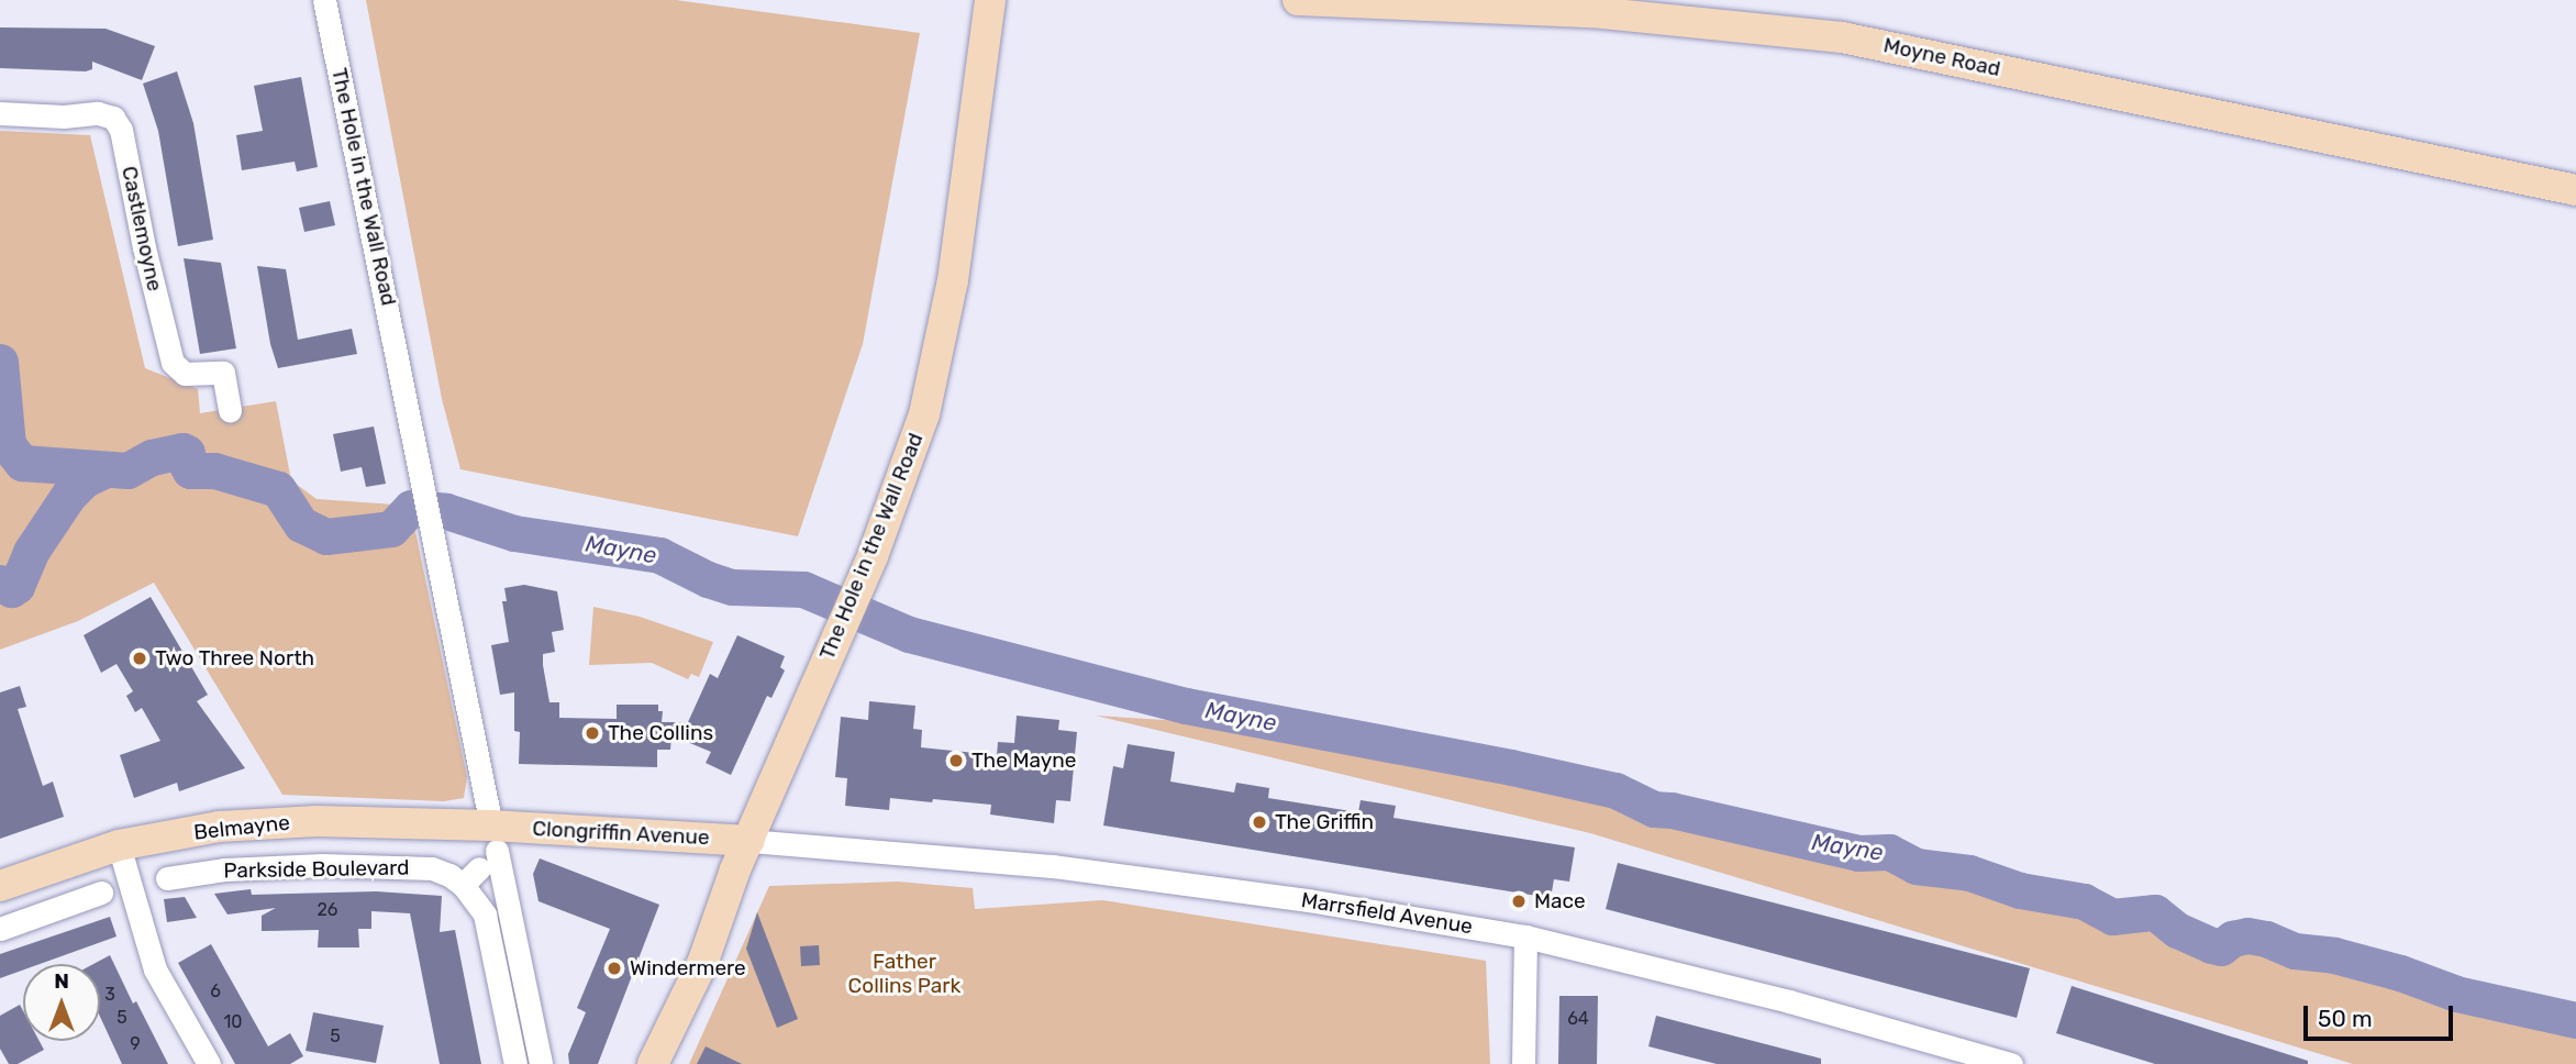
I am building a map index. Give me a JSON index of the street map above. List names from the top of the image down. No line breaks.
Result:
{"streets":{"street":["Moyne Road","The Hole in the Wall Road","Castlemoyne","Belmayne","Clongriffin Avenue","Parkside Boulevard","Marrsfield Avenue"]},"crossings":[["The Hole in the Wall Road","Belmayne"],["The Hole in the Wall Road","Clongriffin Avenue"],["The Hole in the Wall Road","Marrsfield Avenue"],["Belmayne","Clongriffin Avenue"],["Clongriffin Avenue","Marrsfield Avenue"]],"water":["Mayne"],"parks":["Father Collins Park"],"places":["Two Three North","The Collins","The Mayne","The Griffin","Mace","Windermere"],"house_numbers":["26","6","3","5","64","10","5","9"],"scale_bar":"50 m","north":"top"}
